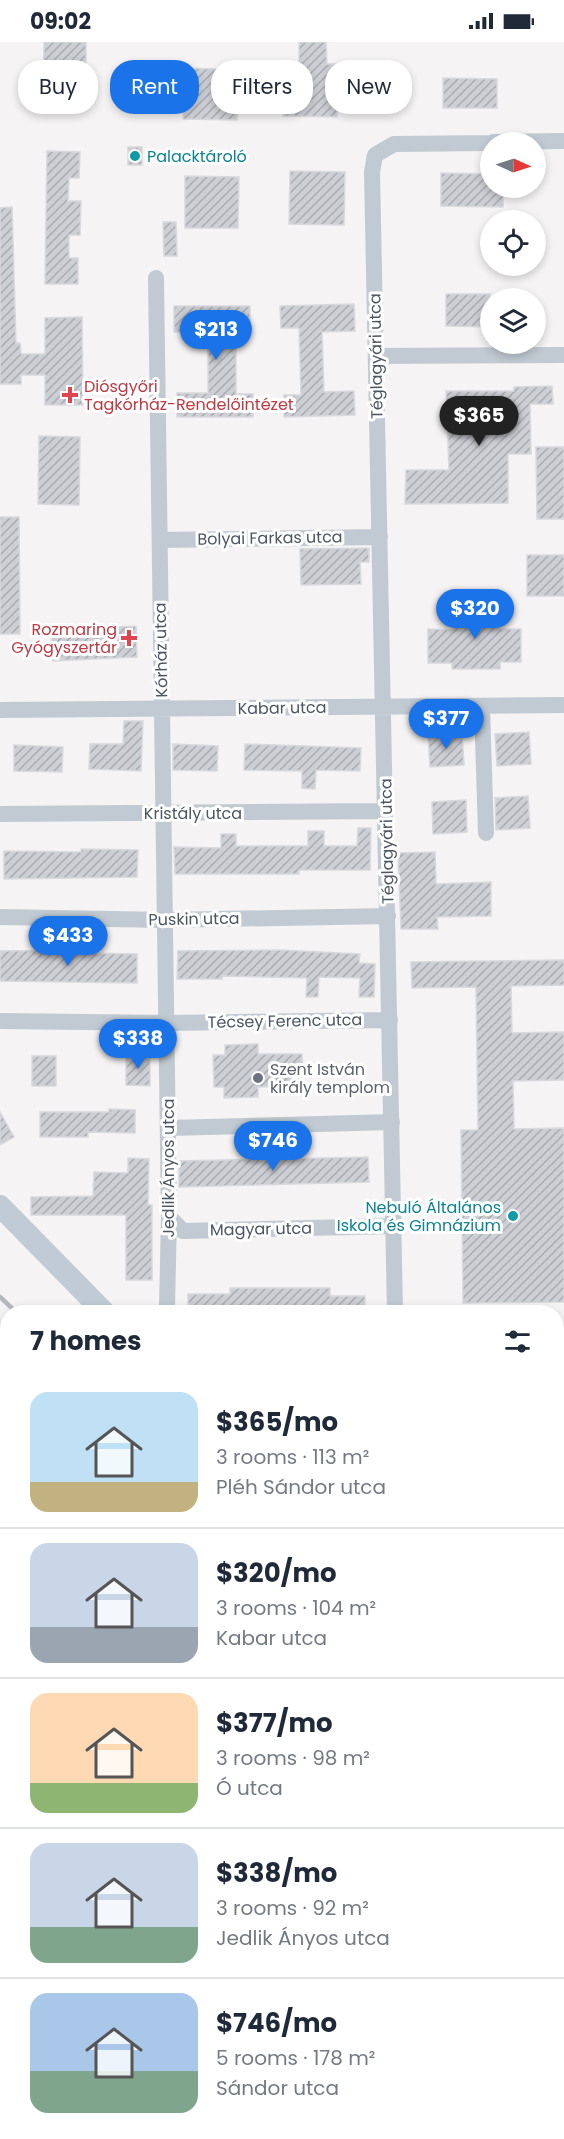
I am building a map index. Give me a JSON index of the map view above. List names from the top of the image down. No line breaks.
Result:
{"streets":{"street":["Téglagyári utca","Bolyai Farkas utca","Kórház utca","Kabar utca","Kristály utca","Puskin utca","Técsey Ferenc utca","Jedlik Ányos utca","Magyar utca"]},"crossings":[["Téglagyári utca","Bolyai Farkas utca"],["Téglagyári utca","Kabar utca"],["Téglagyári utca","Kristály utca"],["Téglagyári utca","Puskin utca"],["Téglagyári utca","Técsey Ferenc utca"],["Téglagyári utca","Magyar utca"],["Bolyai Farkas utca","Kórház utca"],["Kórház utca","Kabar utca"],["Kórház utca","Kristály utca"],["Kórház utca","Puskin utca"],["Kórház utca","Técsey Ferenc utca"],["Kórház utca","Jedlik Ányos utca"],["Técsey Ferenc utca","Jedlik Ányos utca"],["Jedlik Ányos utca","Magyar utca"]],"places":{"other":["Palacktároló","Szent István király templom","Nebuló Általános Iskola és Gimnázium"],"health":["Diósgyőri Tagkórház-Rendelőintézet","Rozmaring Gyógyszertár"]},"north":"right","page":{"status":"09:02","chip":["Buy","Rent","Filters","New"],"price":["$213","$365","$320","$377","$433","$338","$746"],"heading":"7 homes","list":[{"name":"$365/mo","note":"3 rooms · 113 m² · Pléh Sándor utca"},{"name":"$320/mo","note":"3 rooms · 104 m² · Kabar utca"},{"name":"$377/mo","note":"3 rooms · 98 m² · Ó utca"},{"name":"$338/mo","note":"3 rooms · 92 m² · Jedlik Ányos utca"},{"name":"$746/mo","note":"5 rooms · 178 m² · Sándor utca"}]}}
